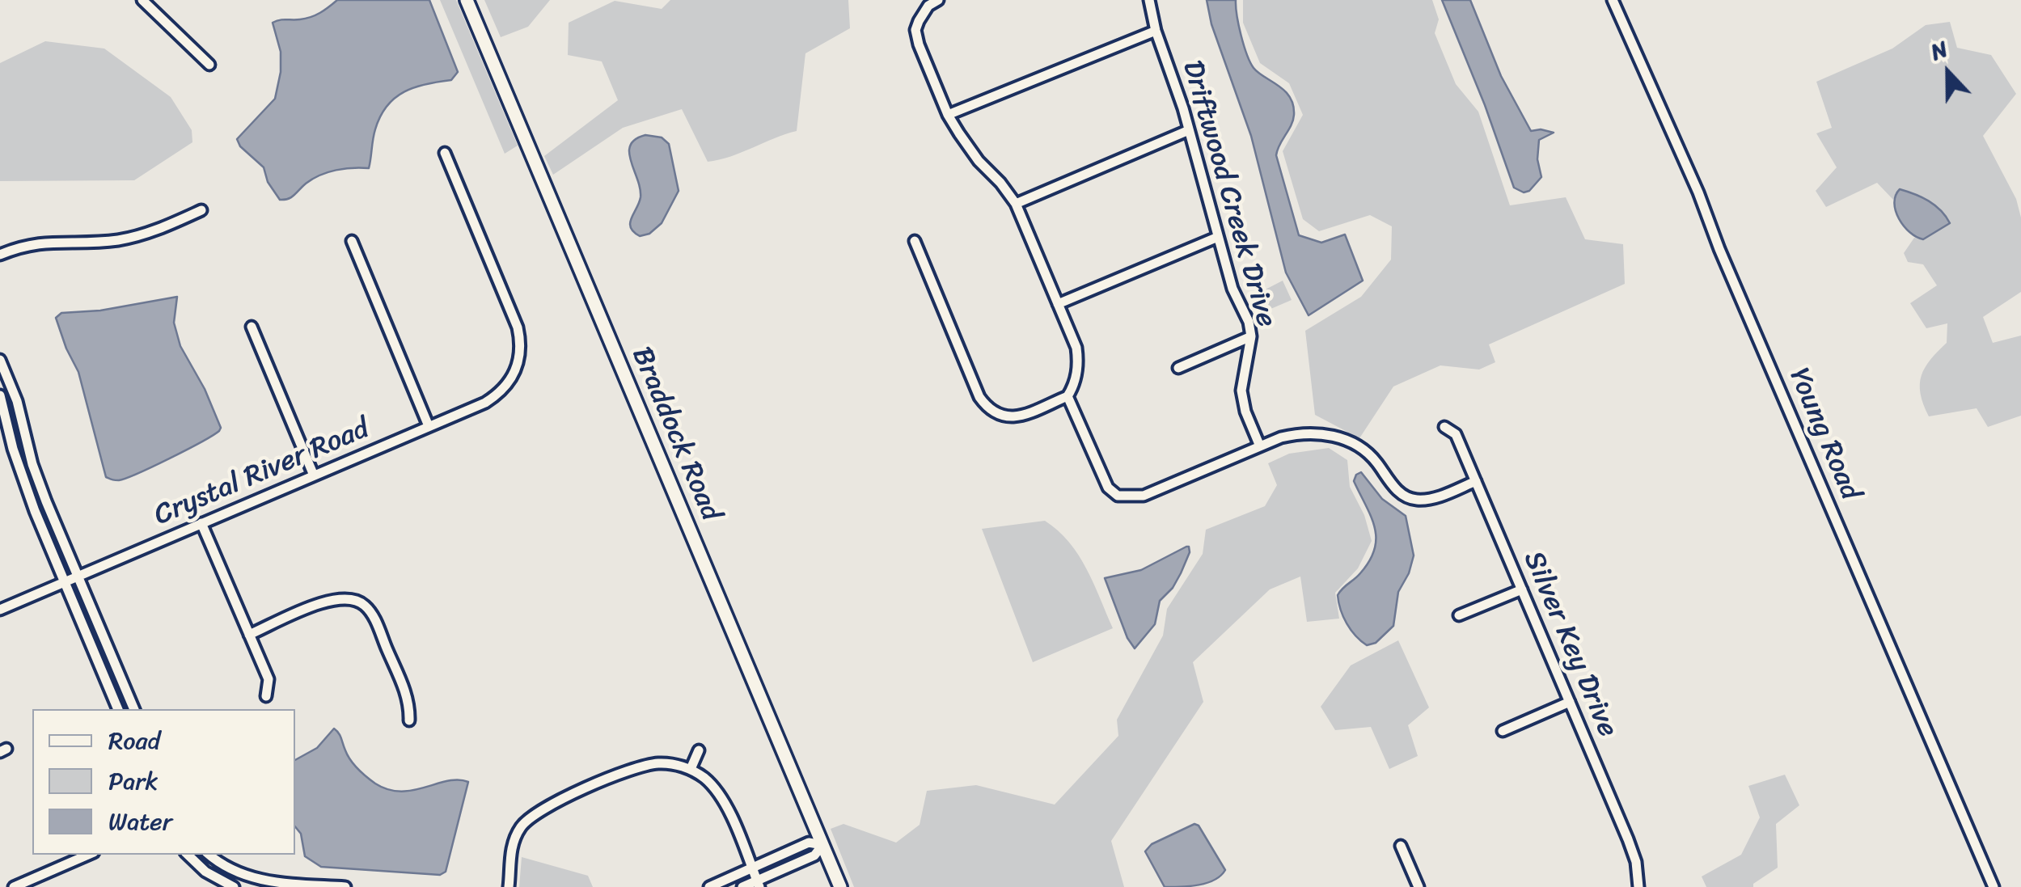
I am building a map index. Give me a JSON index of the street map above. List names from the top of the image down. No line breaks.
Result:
{"streets":{"street":["Driftwood Creek Drive","Braddock Road","Young Road","Crystal River Road","Silver Key Drive"]},"legend":["Road","Park","Water"],"north":"top"}
